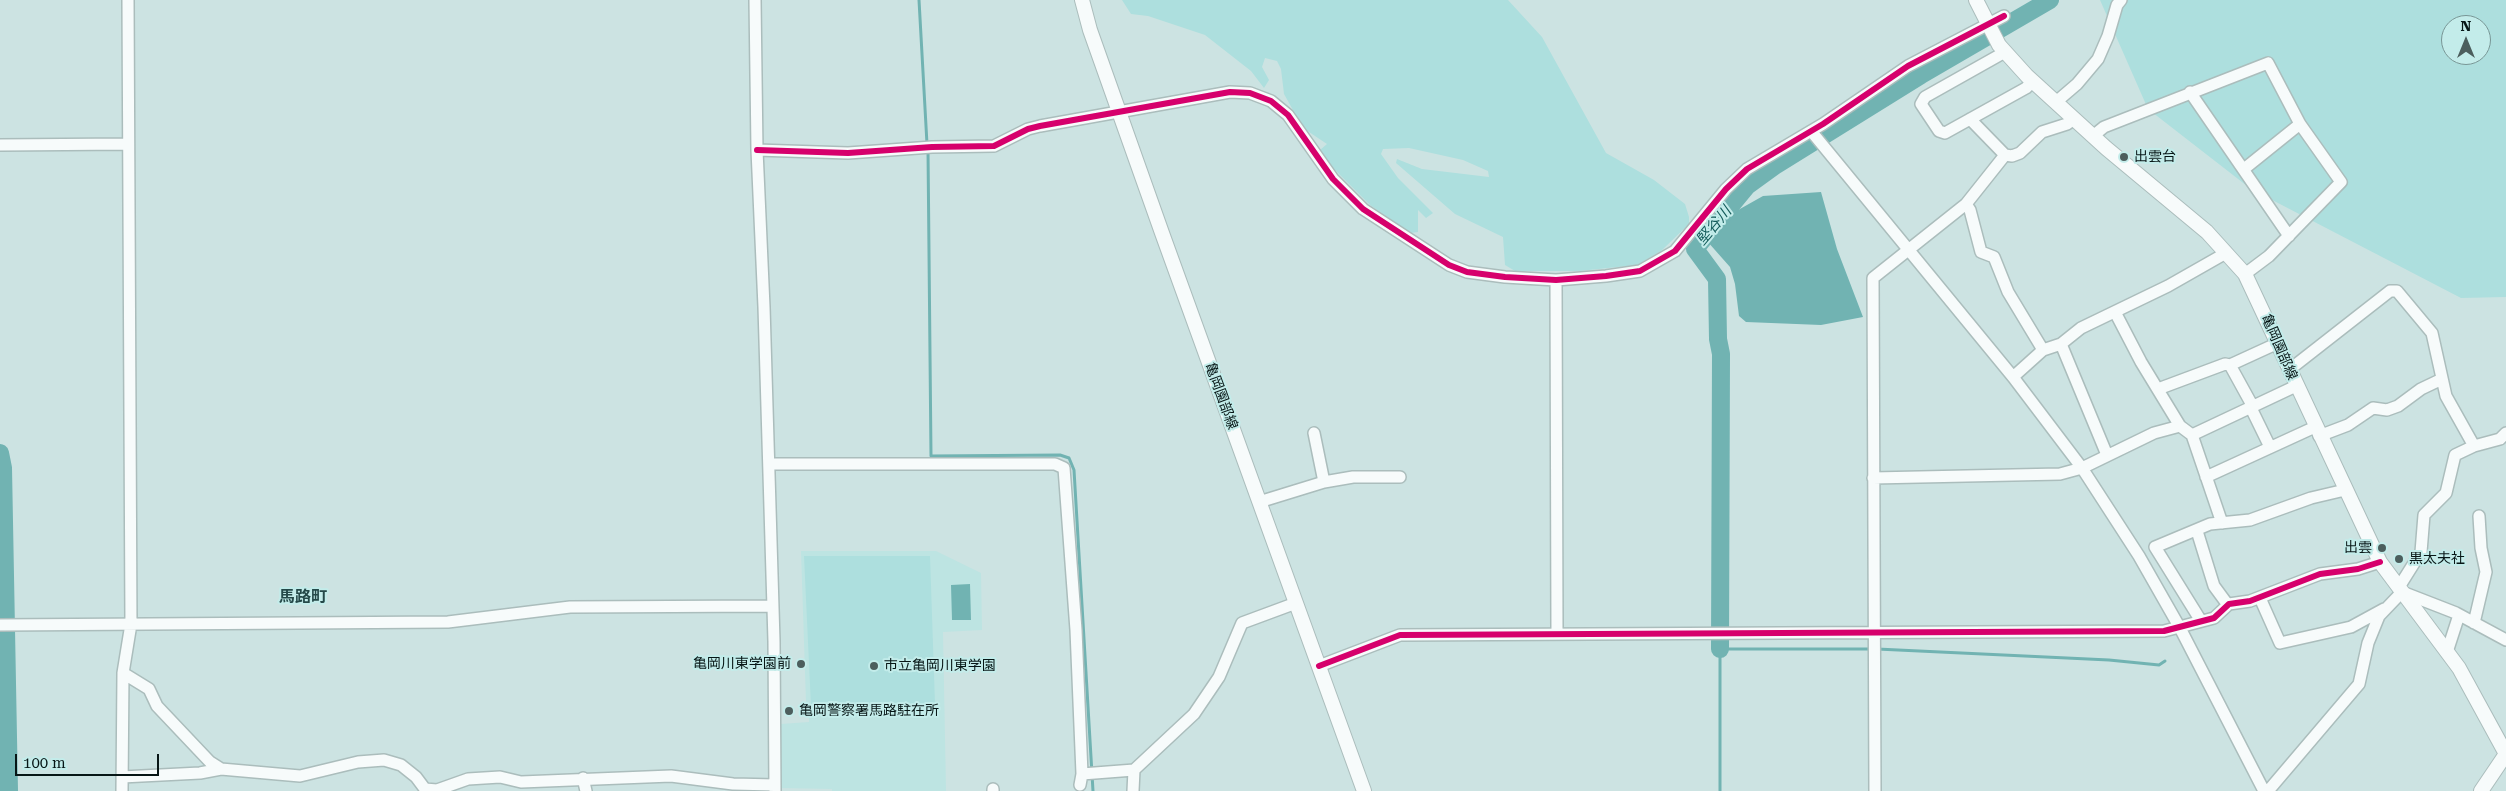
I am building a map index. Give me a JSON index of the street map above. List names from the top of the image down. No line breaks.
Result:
{"streets":{"main road":["亀岡園部線"]},"districts":["馬路町"],"water":["堅谷川"],"places":["出雲台","出雲","黒太夫社","亀岡川東学園前","市立亀岡川東学園","亀岡警察署馬路駐在所"],"scale_bar":"100 m","north":"top"}
